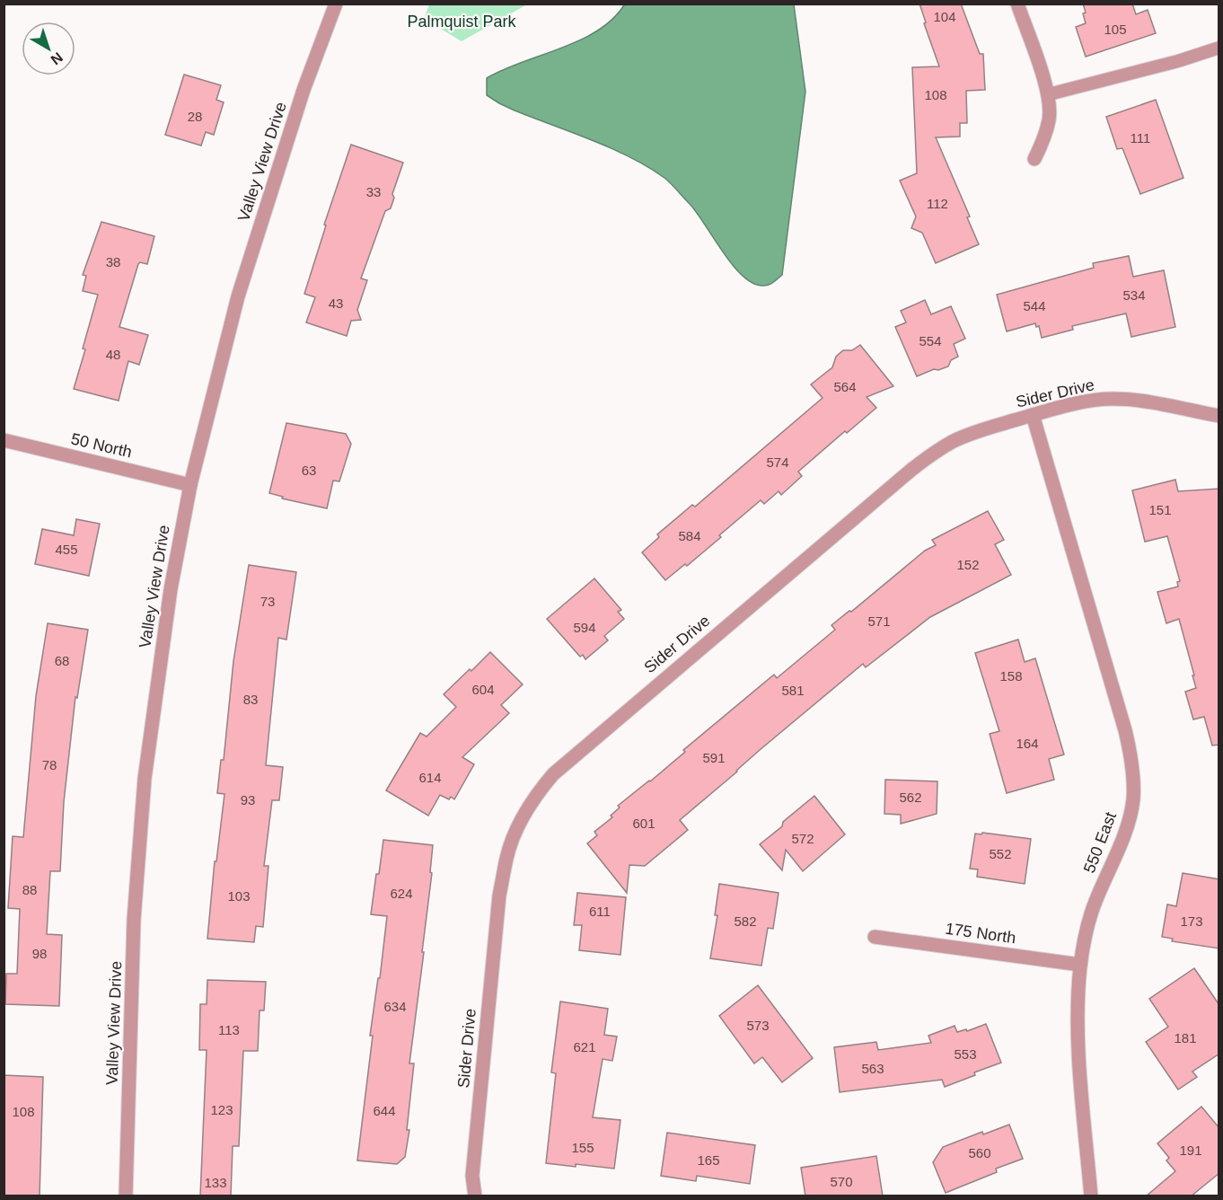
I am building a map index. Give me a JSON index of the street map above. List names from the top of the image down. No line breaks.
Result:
{"streets":{"street":["Valley View Drive","Sider Drive","50 North","550 East","175 North"]},"crossings":[["Valley View Drive","50 North"],["Sider Drive","550 East"],["550 East","175 North"]],"parks":["Palmquist Park"],"house_numbers":["104","105","108","28","111","33","112","38","534","43","544","554","48","564","574","63","151","584","455","152","73","571","594","68","158","604","581","83","164","591","78","614","562","93","601","572","552","88","624","103","611","582","173","98","634","573","113","181","621","553","563","123","644","108","155","191","560","165","570","133"],"north":"bottom right"}
